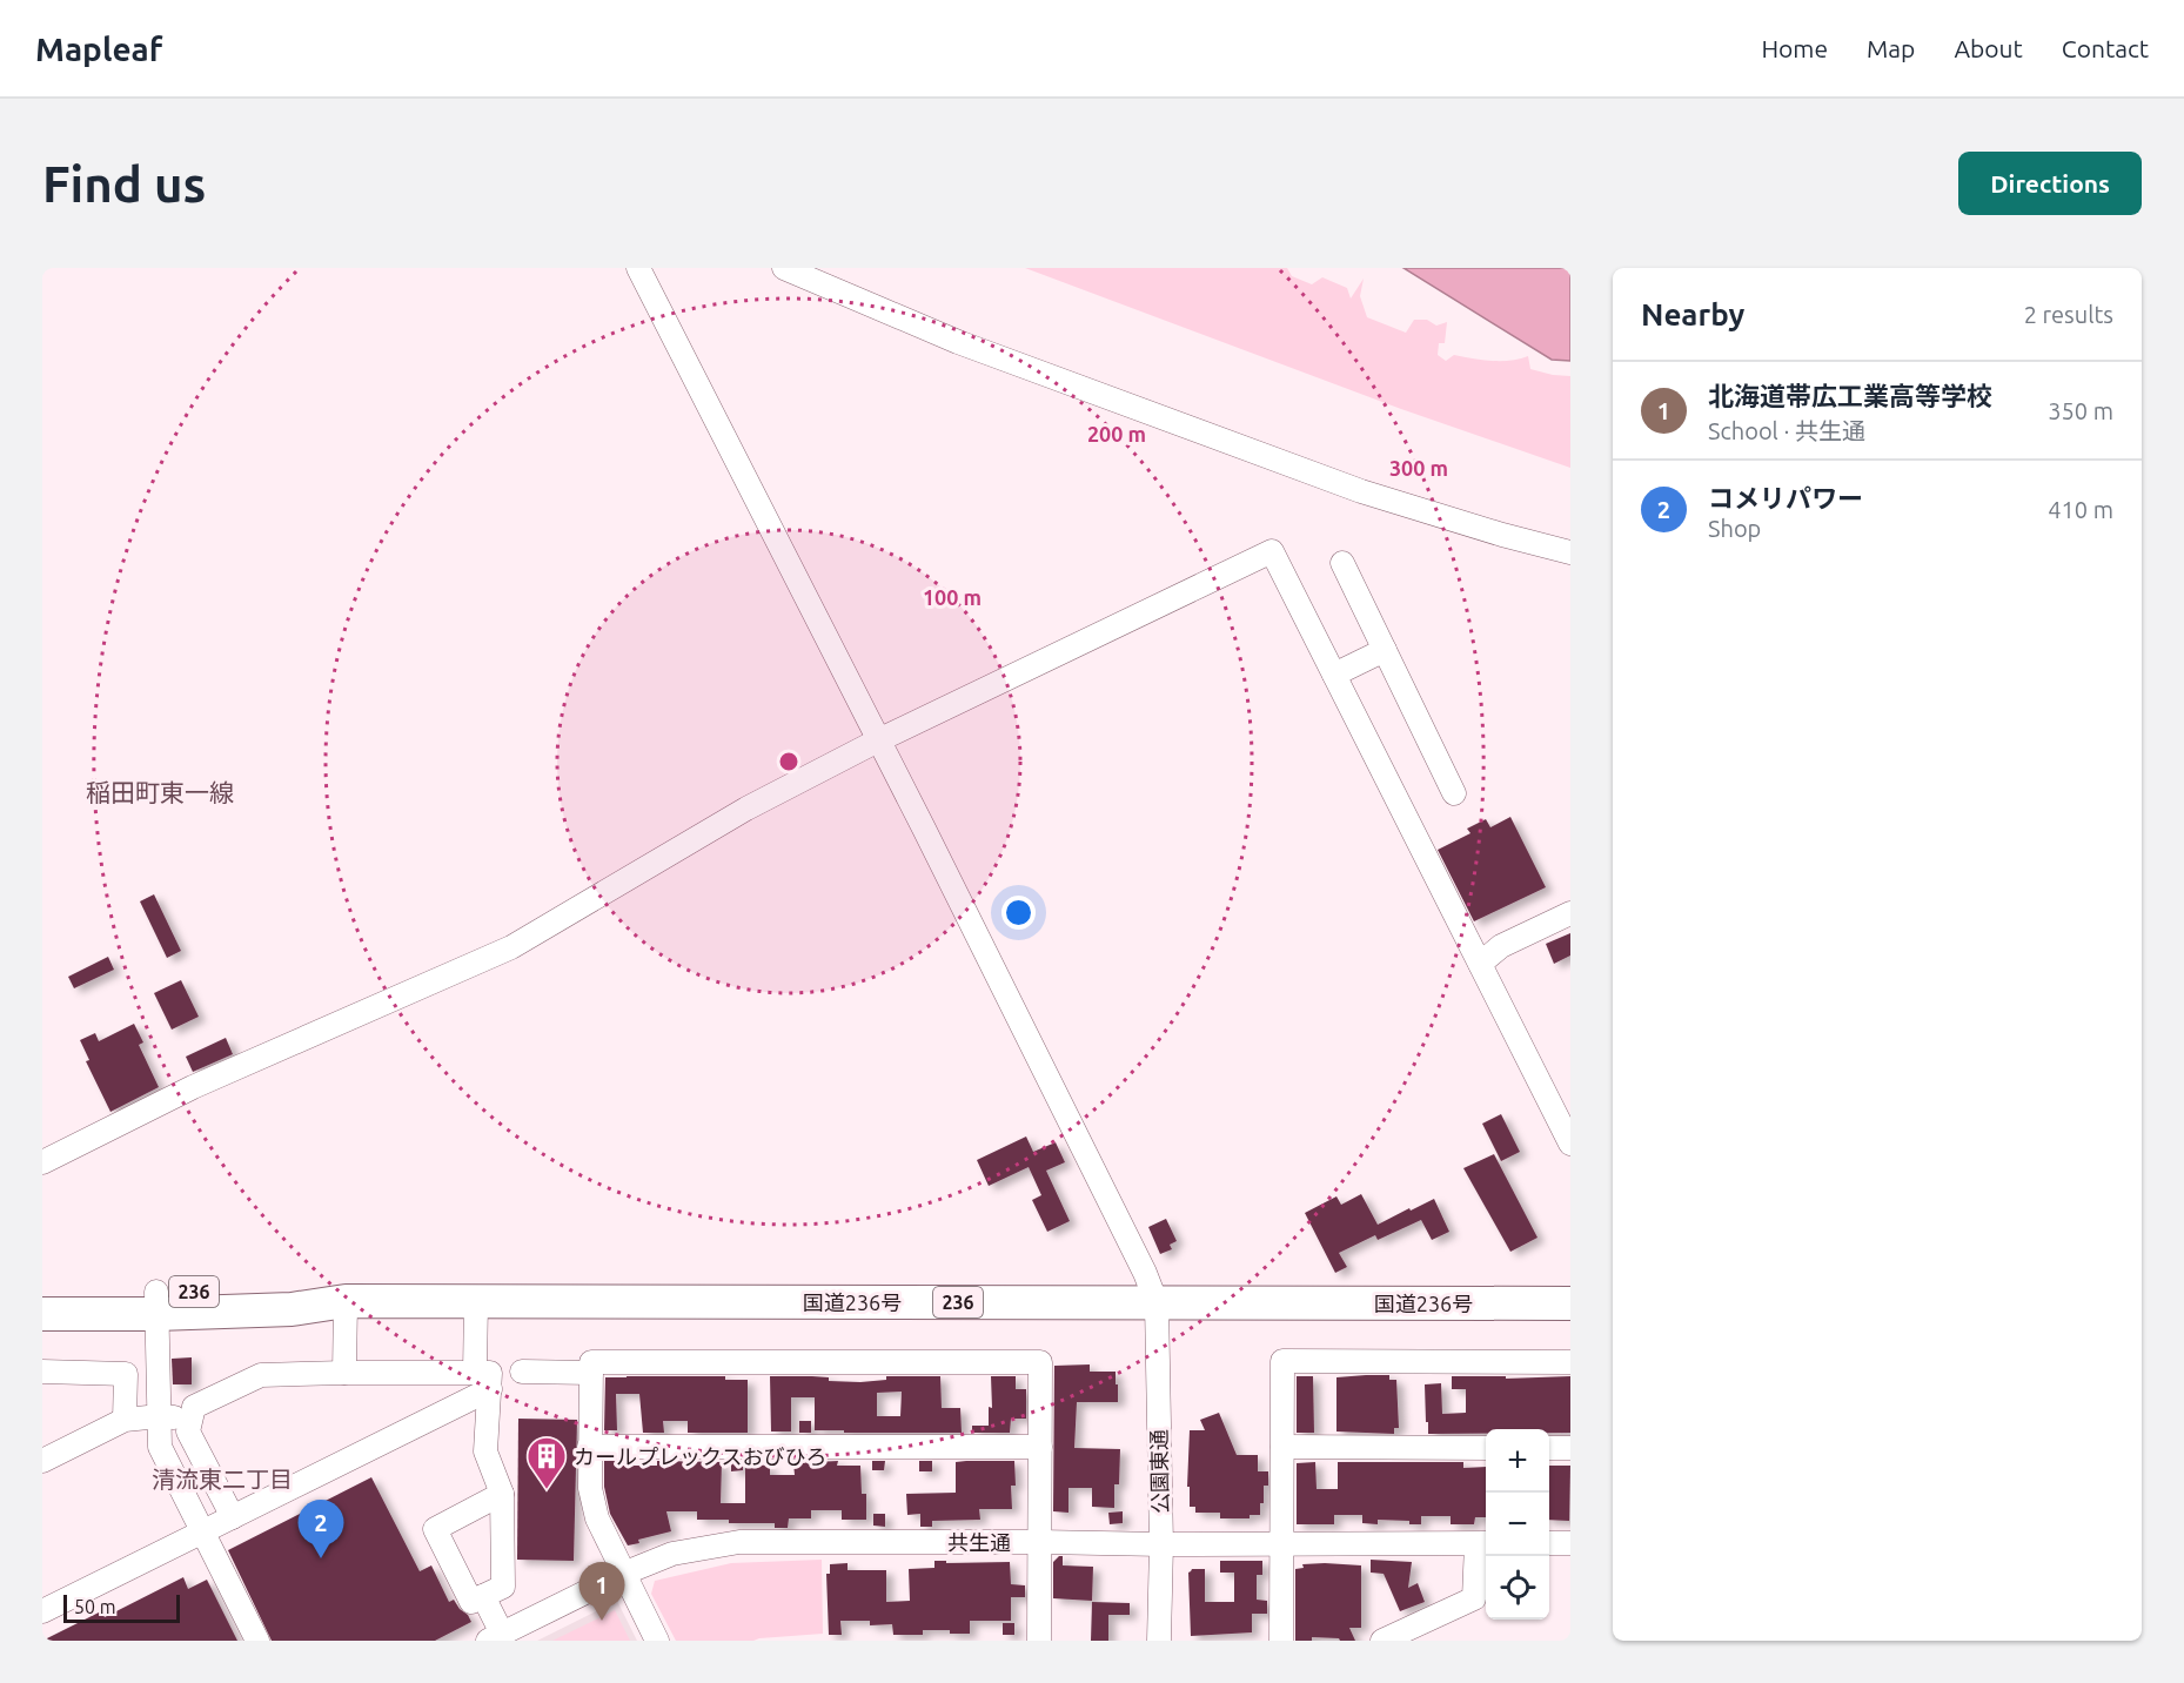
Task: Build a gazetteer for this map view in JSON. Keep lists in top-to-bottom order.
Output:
{
  "streets": {
    "highway": ["236", "国道236号"],
    "street": ["公園東通", "共生通"]
  },
  "crossings": [
    ["国道236号", "公園東通"],
    ["公園東通", "共生通"]
  ],
  "districts": ["稲田町東一線", "清流東二丁目"],
  "places": {
    "building": ["カールプレックスおびひろ"]
  },
  "scale_bar": "50 m",
  "page": {
    "header": "Mapleaf",
    "nav": [
      "Home",
      "Map",
      "About",
      "Contact"
    ],
    "buttons": "Directions",
    "title": "Find us",
    "heading": ["Nearby", "2 results"],
    "list": [
      {
        "mark": "1",
        "name": "北海道帯広工業高等学校",
        "note": "School · 共生通",
        "value": "350 m"
      },
      {
        "mark": "2",
        "name": "コメリパワー",
        "note": "Shop",
        "value": "410 m"
      }
    ],
    "map_buttons": ["+", "−"],
    "pins": ["2", "1"],
    "scale": "50 m"
  },
  "rings": ["200 m", "300 m", "100 m"]
}
